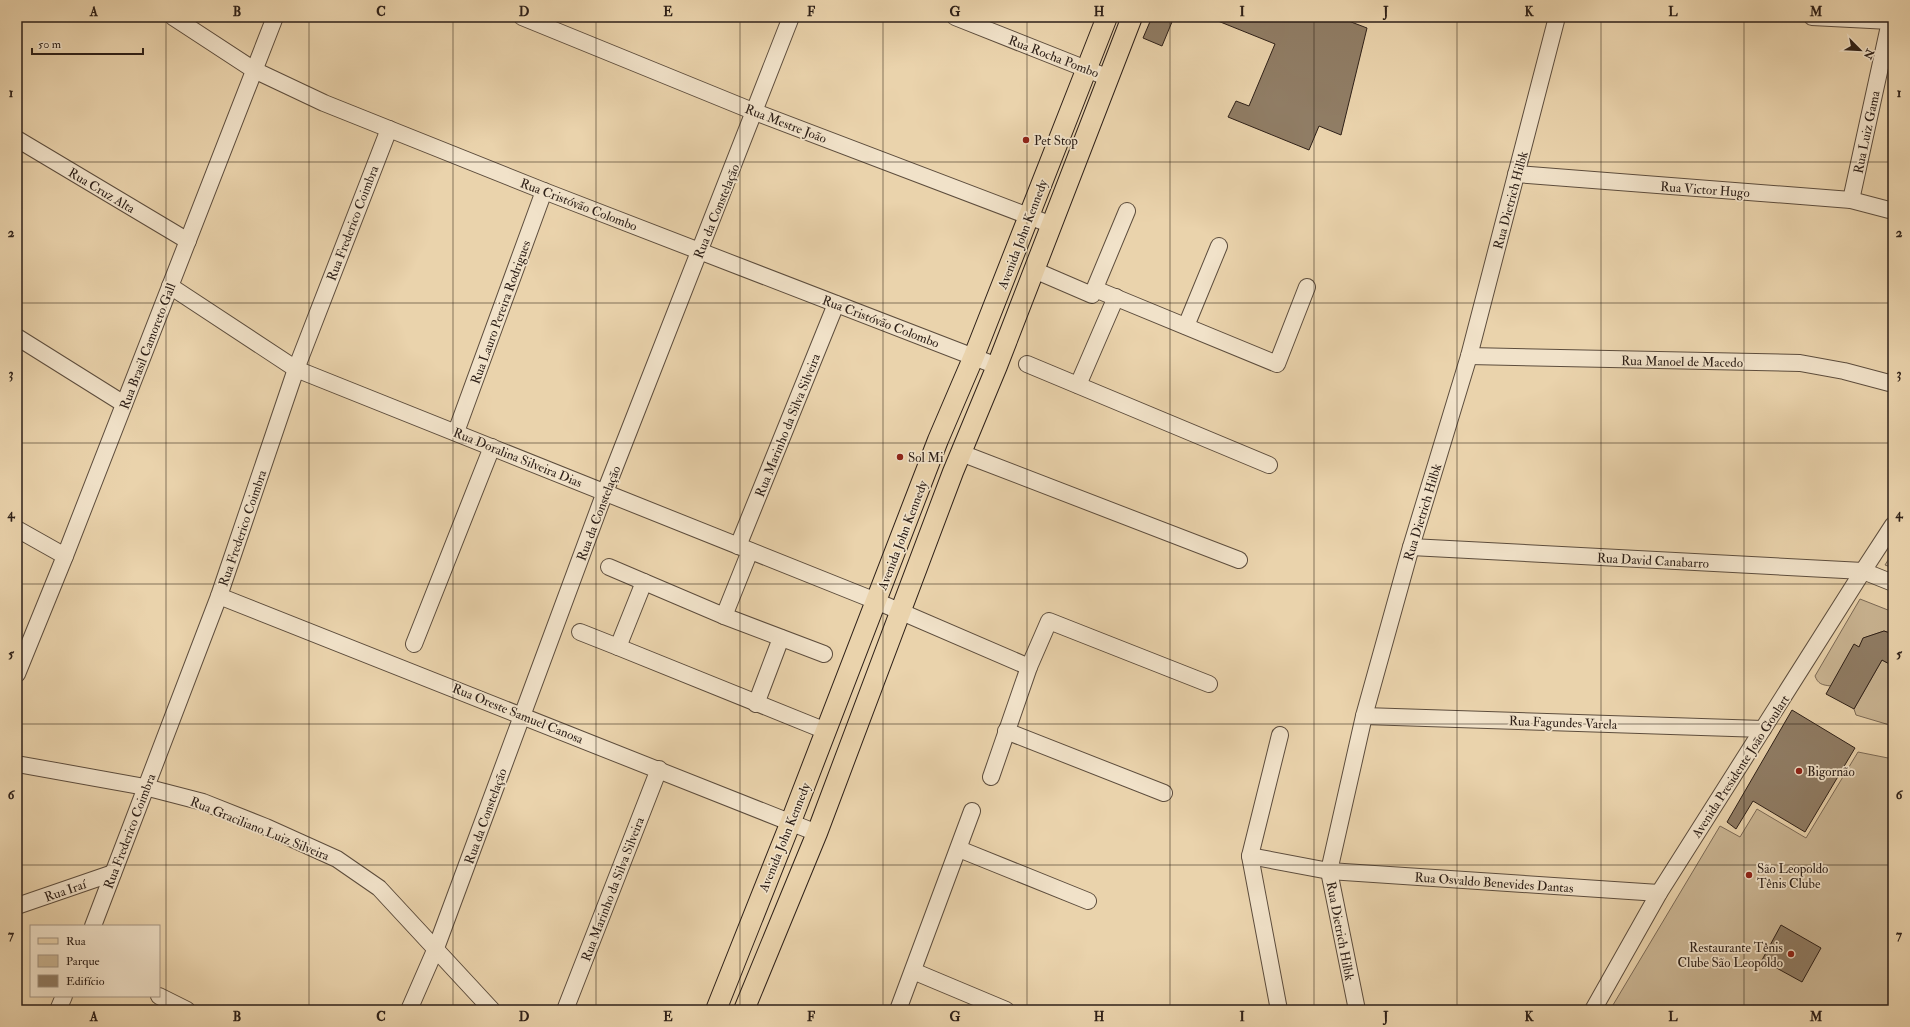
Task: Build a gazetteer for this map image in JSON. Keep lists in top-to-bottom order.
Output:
{
  "streets": {
    "main road": ["Avenida John Kennedy"],
    "street": [
      "Rua Rocha Pombo",
      "Rua Mestre João",
      "Rua Luiz Gama",
      "Rua Victor Hugo",
      "Rua Cruz Alta",
      "Rua Dietrich Hilbk",
      "Rua Cristóvão Colombo",
      "Rua da Constelação",
      "Rua Frederico Coimbra",
      "Rua Lauro Pereira Rodrigues",
      "Rua Brasil Camoreto Gall",
      "Rua Manoel de Macedo",
      "Rua Marinho da Silva Silveira",
      "Rua Doralina Silveira Dias",
      "Rua David Canabarro",
      "Rua Oreste Samuel Canosa",
      "Rua Fagundes Varela",
      "Avenida Presidente João Goulart",
      "Rua Graciliano Luiz Silveira",
      "Rua Osvaldo Benevides Dantas",
      "Rua Iraí"
    ]
  },
  "crossings": [
    ["Rua Rocha Pombo", "Avenida John Kennedy"],
    ["Rua Mestre João", "Rua da Constelação"],
    ["Rua Mestre João", "Avenida John Kennedy"],
    ["Rua Luiz Gama", "Rua Victor Hugo"],
    ["Rua Victor Hugo", "Rua Dietrich Hilbk"],
    ["Rua Cruz Alta", "Rua Brasil Camoreto Gall"],
    ["Rua Dietrich Hilbk", "Rua Manoel de Macedo"],
    ["Rua Dietrich Hilbk", "Rua David Canabarro"],
    ["Rua Dietrich Hilbk", "Rua Fagundes Varela"],
    ["Rua Dietrich Hilbk", "Rua Osvaldo Benevides Dantas"],
    ["Rua Cristóvão Colombo", "Rua da Constelação"],
    ["Rua Cristóvão Colombo", "Rua Frederico Coimbra"],
    ["Rua Cristóvão Colombo", "Avenida John Kennedy"],
    ["Rua Cristóvão Colombo", "Rua Lauro Pereira Rodrigues"],
    ["Rua Cristóvão Colombo", "Rua Brasil Camoreto Gall"],
    ["Rua Cristóvão Colombo", "Rua Marinho da Silva Silveira"],
    ["Rua da Constelação", "Rua Doralina Silveira Dias"],
    ["Rua da Constelação", "Rua Oreste Samuel Canosa"],
    ["Rua da Constelação", "Rua Graciliano Luiz Silveira"],
    ["Rua Frederico Coimbra", "Rua Doralina Silveira Dias"],
    ["Rua Frederico Coimbra", "Rua Oreste Samuel Canosa"],
    ["Rua Frederico Coimbra", "Rua Graciliano Luiz Silveira"],
    ["Rua Frederico Coimbra", "Rua Iraí"],
    ["Avenida John Kennedy", "Rua Doralina Silveira Dias"],
    ["Avenida John Kennedy", "Rua Oreste Samuel Canosa"],
    ["Rua Lauro Pereira Rodrigues", "Rua Doralina Silveira Dias"],
    ["Rua Brasil Camoreto Gall", "Rua Doralina Silveira Dias"],
    ["Rua Marinho da Silva Silveira", "Rua Doralina Silveira Dias"],
    ["Rua Marinho da Silva Silveira", "Rua Oreste Samuel Canosa"],
    ["Rua David Canabarro", "Avenida Presidente João Goulart"],
    ["Rua Fagundes Varela", "Avenida Presidente João Goulart"],
    ["Avenida Presidente João Goulart", "Rua Osvaldo Benevides Dantas"]
  ],
  "places": [
    "Pet Stop",
    "Sol Mi",
    "Bigornão",
    "São Leopoldo Tênis Clube",
    "Restaurante Tênis Clube São Leopoldo"
  ],
  "legend": ["Rua", "Parque", "Edifício"],
  "scale_bar": "50 m",
  "north": "bottom right",
  "grid": {
    "columns": [
      "A",
      "B",
      "C",
      "D",
      "E",
      "F",
      "G",
      "H",
      "I",
      "J",
      "K",
      "L",
      "M"
    ],
    "rows": [
      "1",
      "2",
      "3",
      "4",
      "5",
      "6",
      "7"
    ]
  }
}
